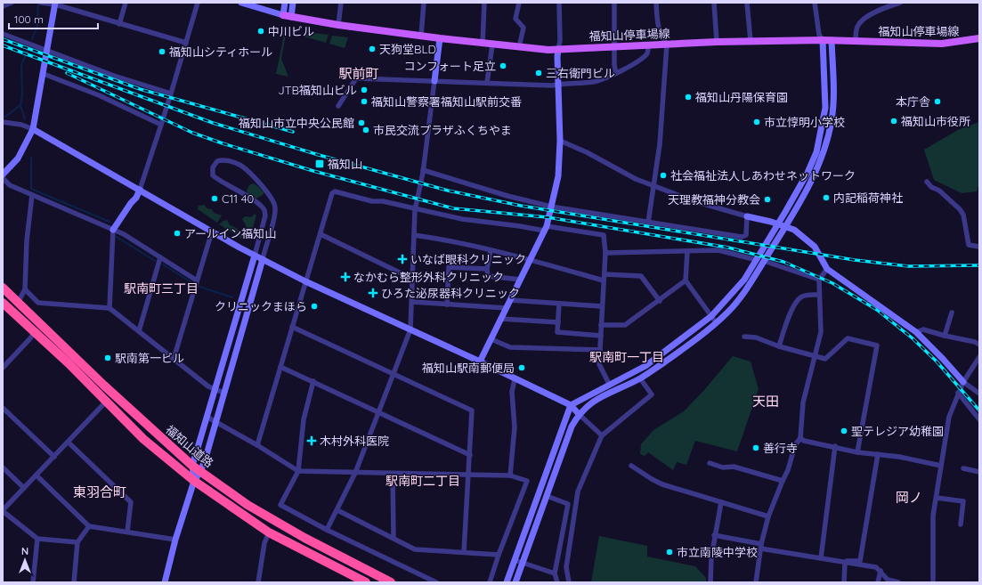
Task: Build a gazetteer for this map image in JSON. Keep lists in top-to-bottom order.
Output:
{
  "streets": {
    "highway": ["福知山道路"],
    "main road": ["福知山停車場線"]
  },
  "districts": [
    "駅前町",
    "駅南町三丁目",
    "駅南町一丁目",
    "天田",
    "駅南町二丁目",
    "東羽合町",
    "岡ノ"
  ],
  "places": {
    "other": [
      "中川ビル",
      "天狗堂BLD",
      "福知山シティホール",
      "コンフォート足立",
      "三右衛門ビル",
      "JTB福知山ビル",
      "福知山丹陽保育園",
      "福知山警察署福知山駅前交番",
      "本庁舎",
      "福知山市役所",
      "市立惇明小学校",
      "福知山市立中央公民館",
      "市民交流プラザふくちやま",
      "社会福祉法人しあわせネットワーク",
      "内記稲荷神社",
      "C11 40",
      "天理教福神分教会",
      "アールイン福知山",
      "クリニックまほら",
      "駅南第一ビル",
      "福知山駅南郵便局",
      "聖テレジア幼稚園",
      "善行寺",
      "市立南陵中学校"
    ],
    "transit": ["福知山"],
    "health": [
      "いなば眼科クリニック",
      "なかむら整形外科クリニック",
      "ひろた泌尿器科クリニック",
      "木村外科医院"
    ]
  },
  "scale_bar": "100 m",
  "north": "top"
}
